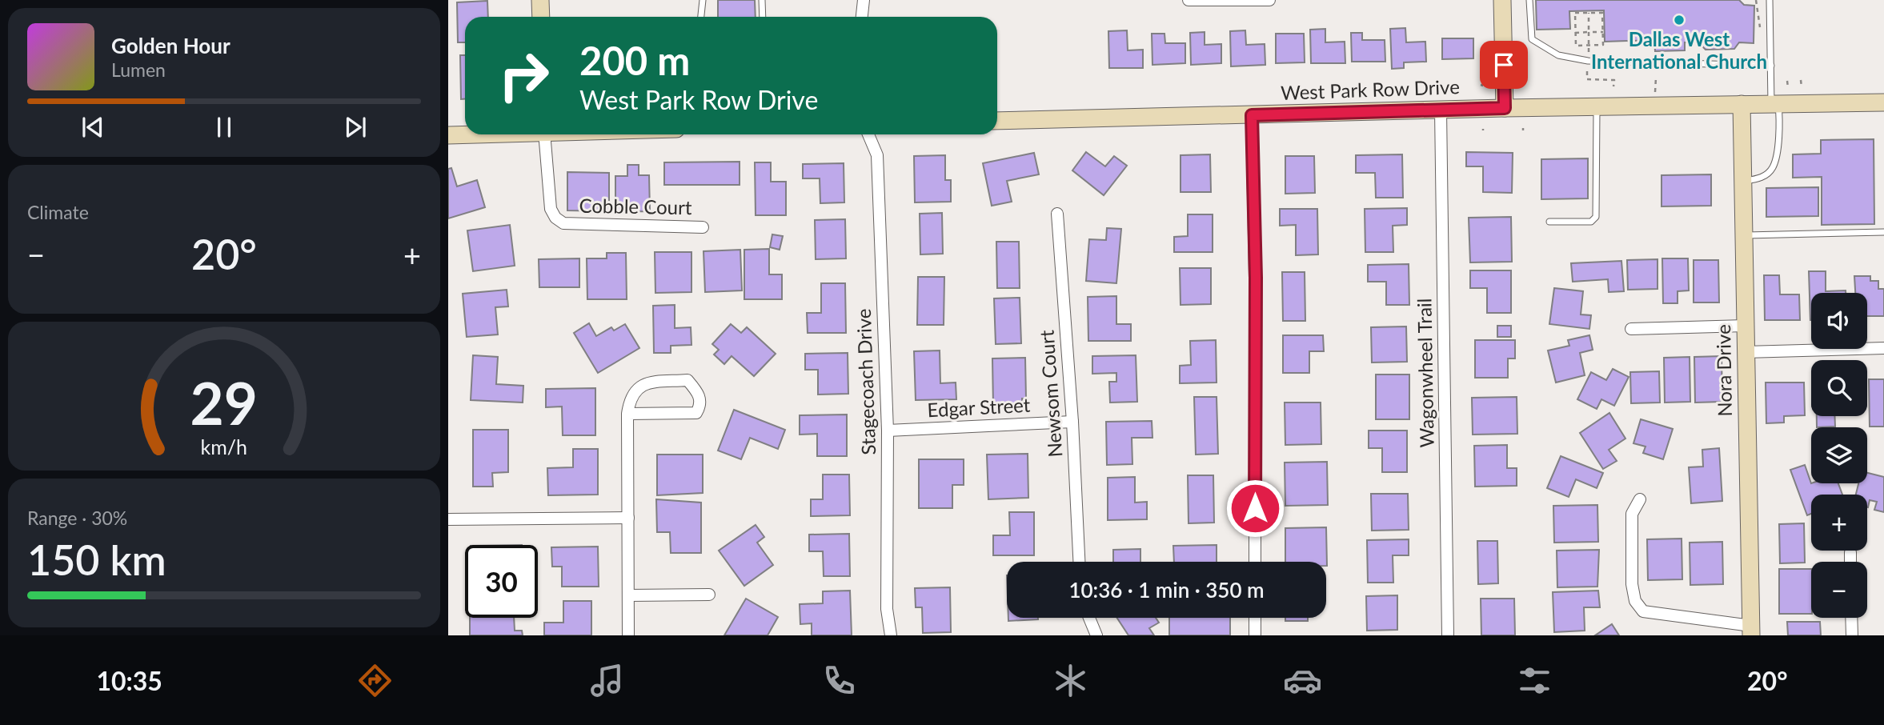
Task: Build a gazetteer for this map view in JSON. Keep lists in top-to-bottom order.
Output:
{
  "streets": {
    "main road": ["West Park Row Drive", "Nora Drive"],
    "street": [
      "Cobble Court",
      "Wagonwheel Trail",
      "Stagecoach Drive",
      "Newsom Court",
      "Edgar Street"
    ]
  },
  "crossings": [
    ["West Park Row Drive", "Nora Drive"],
    ["West Park Row Drive", "Wagonwheel Trail"],
    ["Stagecoach Drive", "Edgar Street"],
    ["Newsom Court", "Edgar Street"]
  ],
  "places": ["Dallas West International Church"],
  "page": {
    "turn": ["200 m", "West Park Row Drive"],
    "song": ["Golden Hour", "Lumen"],
    "tile": [
      "Climate",
      ["Range · 30%", "150 km"]
    ],
    "heat": ["−", "20°", "+"],
    "map_buttons": ["+", "−"],
    "limit": "30",
    "trip": "10:36 · 1 min · 350 m",
    "tabs": ["10:35", "20°"],
    "gauge": ["29", "km/h"]
  }
}
